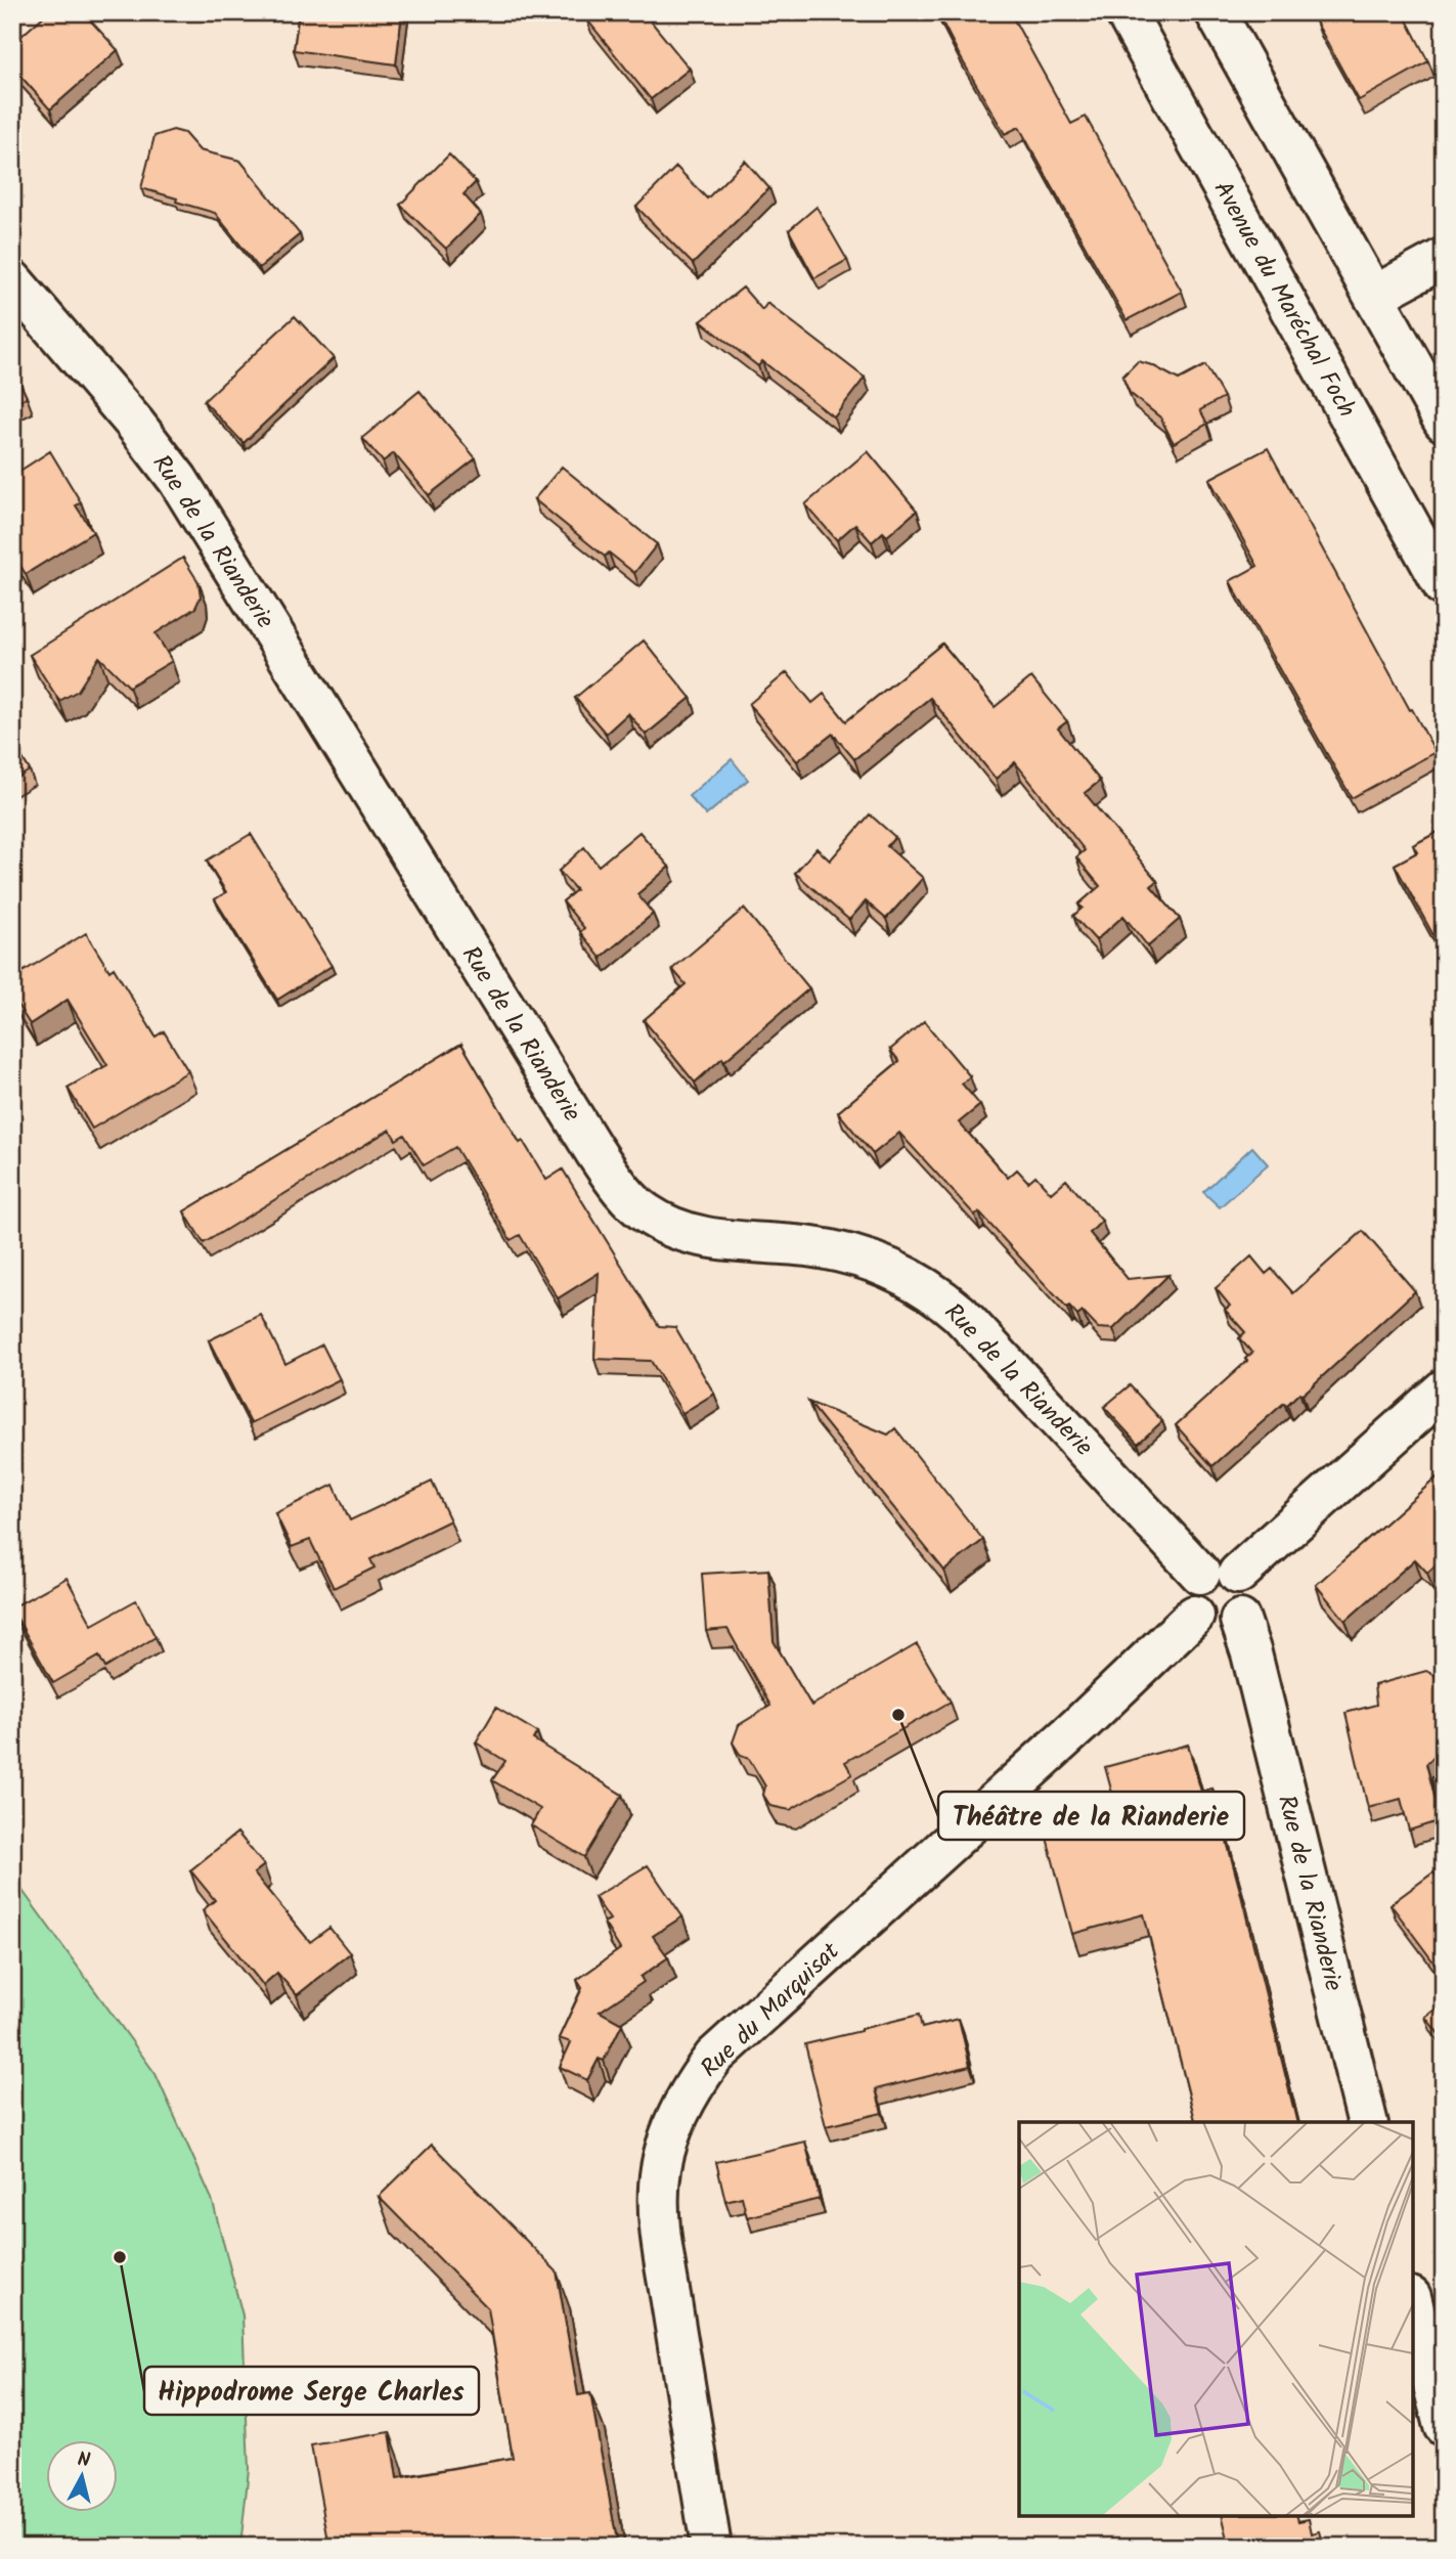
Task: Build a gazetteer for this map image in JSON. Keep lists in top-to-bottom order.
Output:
{
  "streets": {
    "street": ["Avenue du Maréchal Foch", "Rue de la Rianderie", "Rue du Marquisat"]
  },
  "crossings": [
    ["Rue de la Rianderie", "Rue du Marquisat"]
  ],
  "places": ["Théâtre de la Rianderie", "Hippodrome Serge Charles"],
  "north": "top"
}
